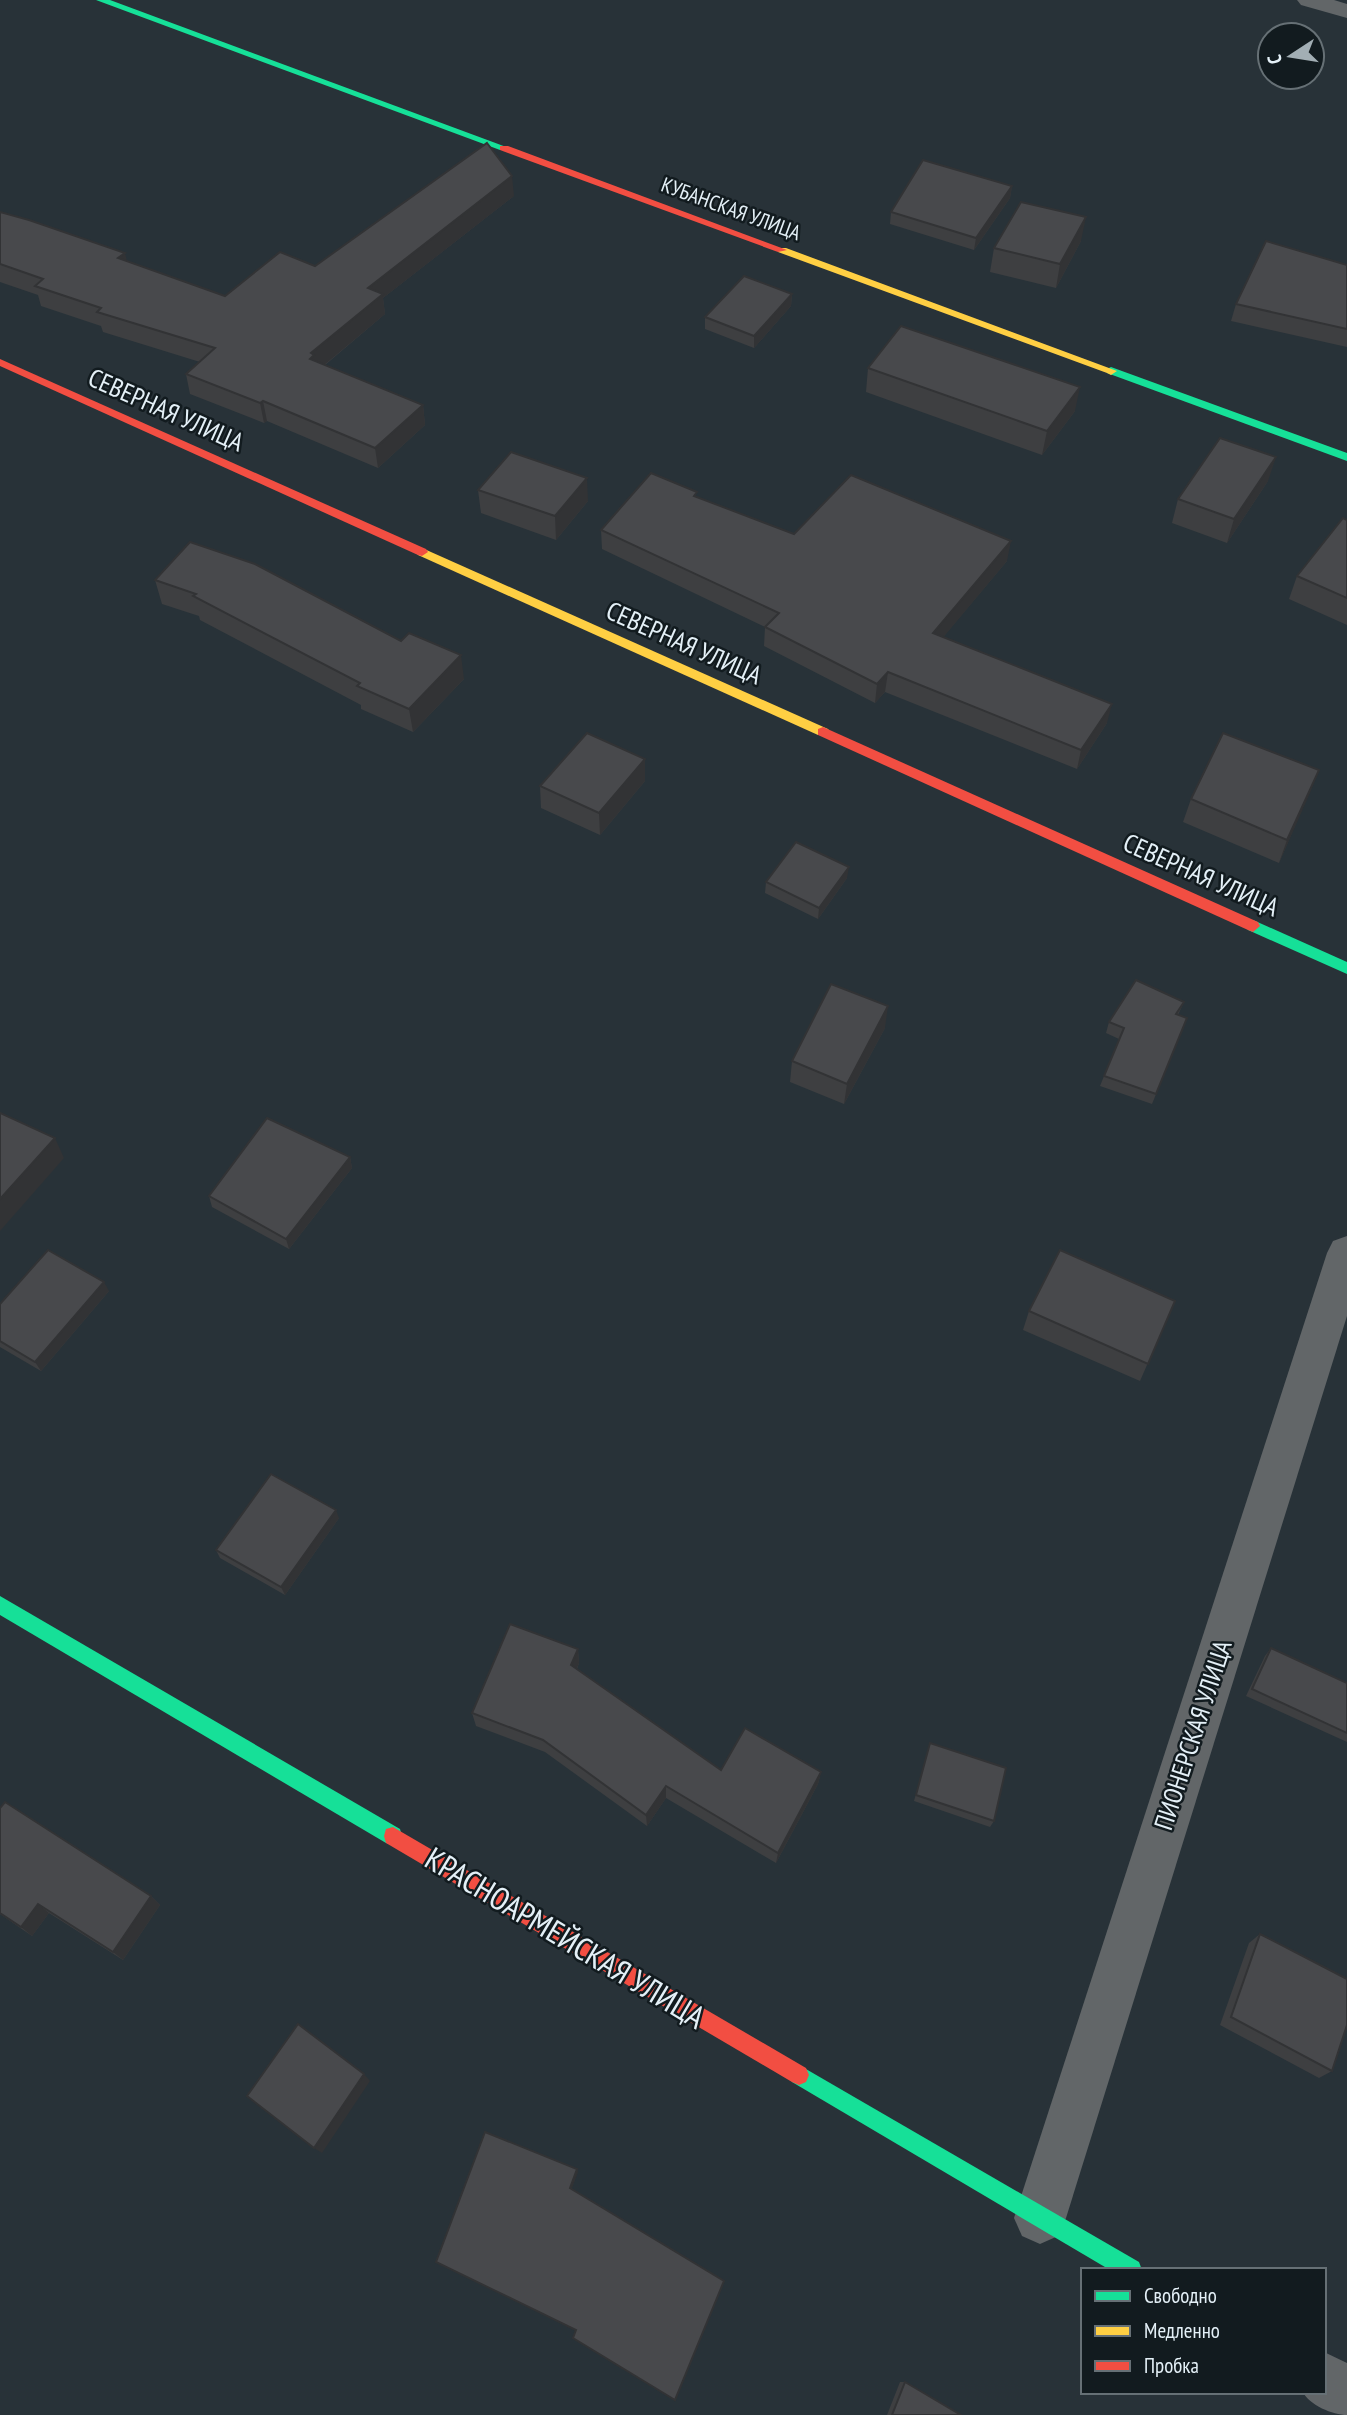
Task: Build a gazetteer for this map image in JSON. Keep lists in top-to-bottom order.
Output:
{
  "streets": {
    "street": [
      "КУБАНСКАЯ УЛИЦА",
      "СЕВЕРНАЯ УЛИЦА",
      "ПИОНЕРСКАЯ УЛИЦА",
      "КРАСНОАРМЕЙСКАЯ УЛИЦА"
    ]
  },
  "crossings": [
    ["ПИОНЕРСКАЯ УЛИЦА", "КРАСНОАРМЕЙСКАЯ УЛИЦА"]
  ],
  "legend": ["Свободно", "Медленно", "Пробка"],
  "north": "left"
}
